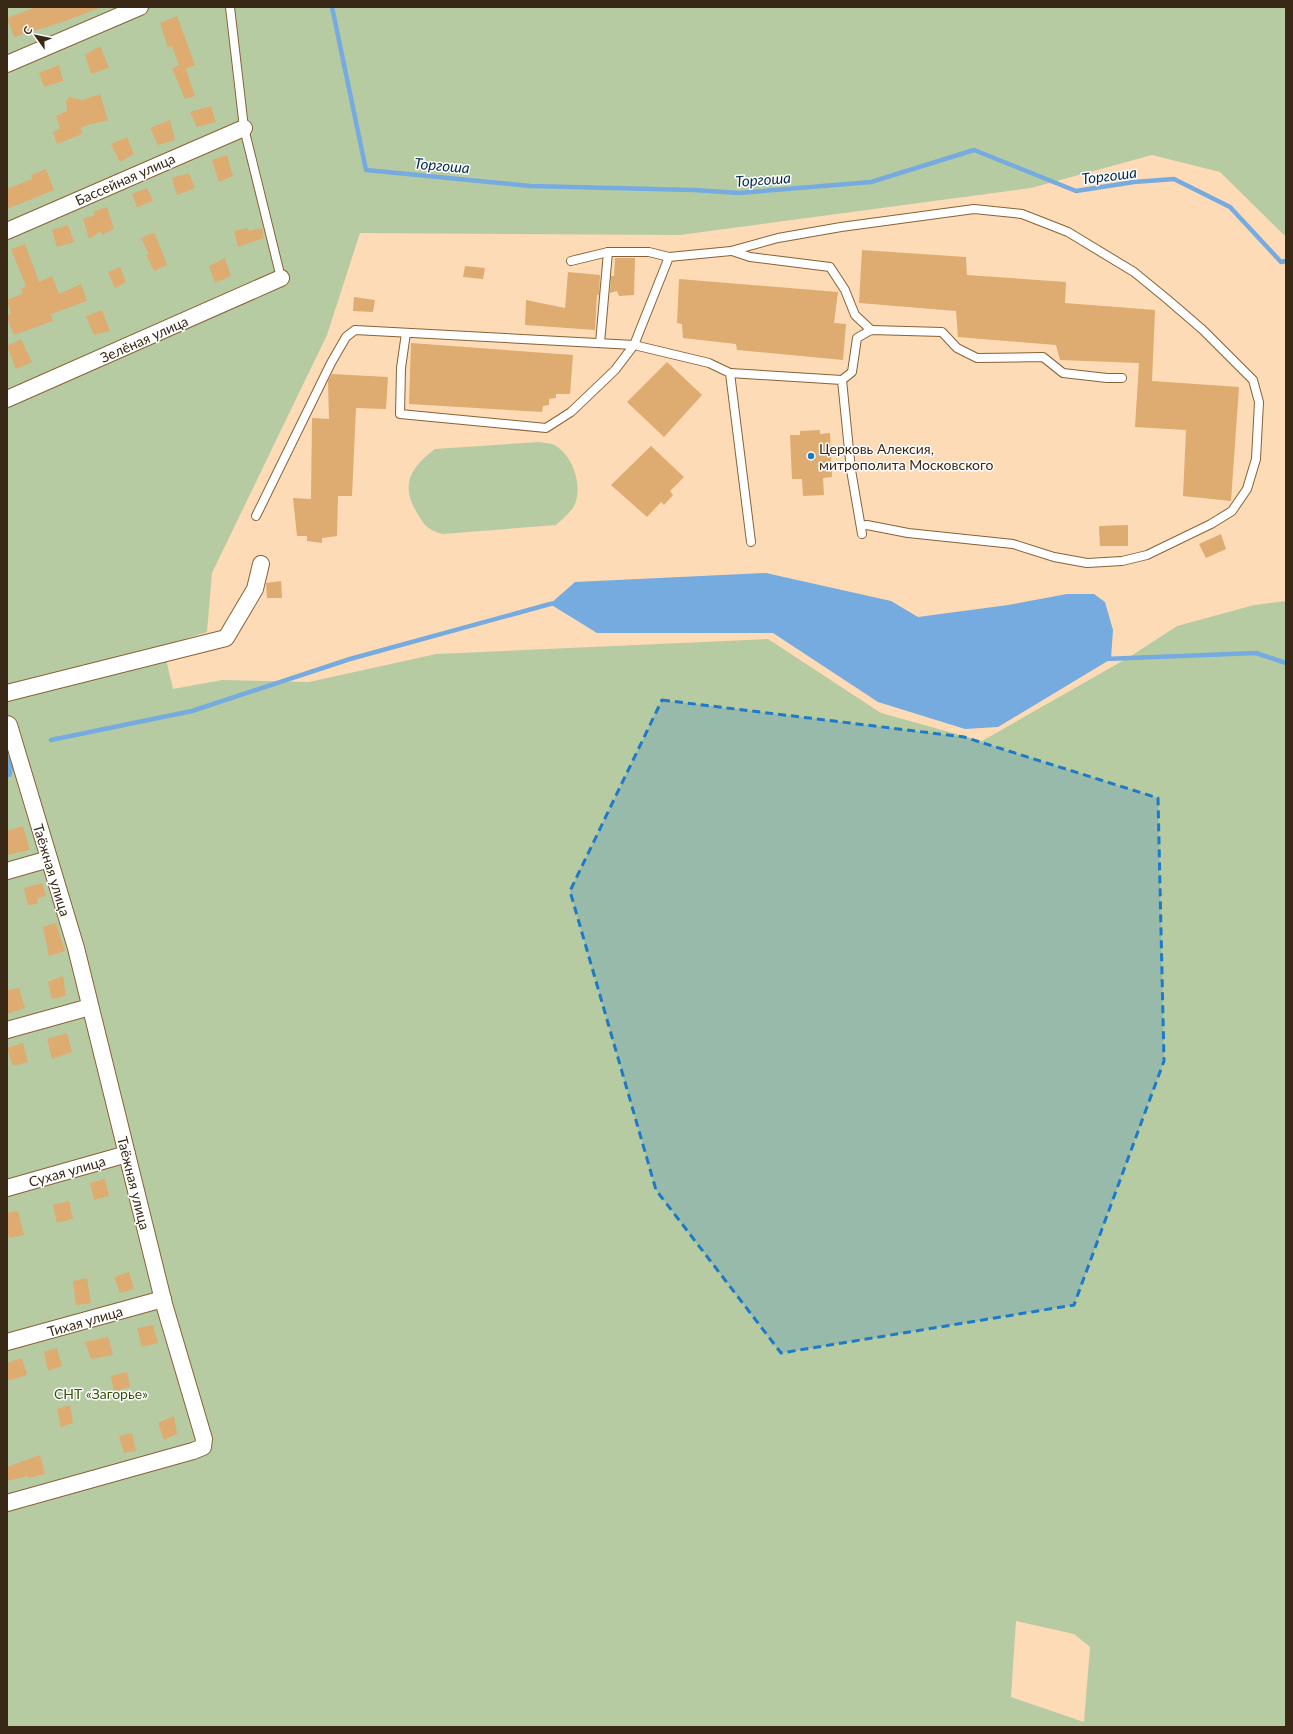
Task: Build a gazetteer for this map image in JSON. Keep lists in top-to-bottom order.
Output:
{
  "streets": {
    "street": [
      "Бассейная улица",
      "Зелёная улица",
      "Таёжная улица",
      "Сухая улица",
      "Тихая улица"
    ]
  },
  "crossings": [
    ["Таёжная улица", "Сухая улица"],
    ["Таёжная улица", "Тихая улица"]
  ],
  "water": ["Торгоша"],
  "parks": ["СНТ «Загорье»"],
  "places": ["Церковь Алексия, митрополита Московского"],
  "north": "top left"
}
